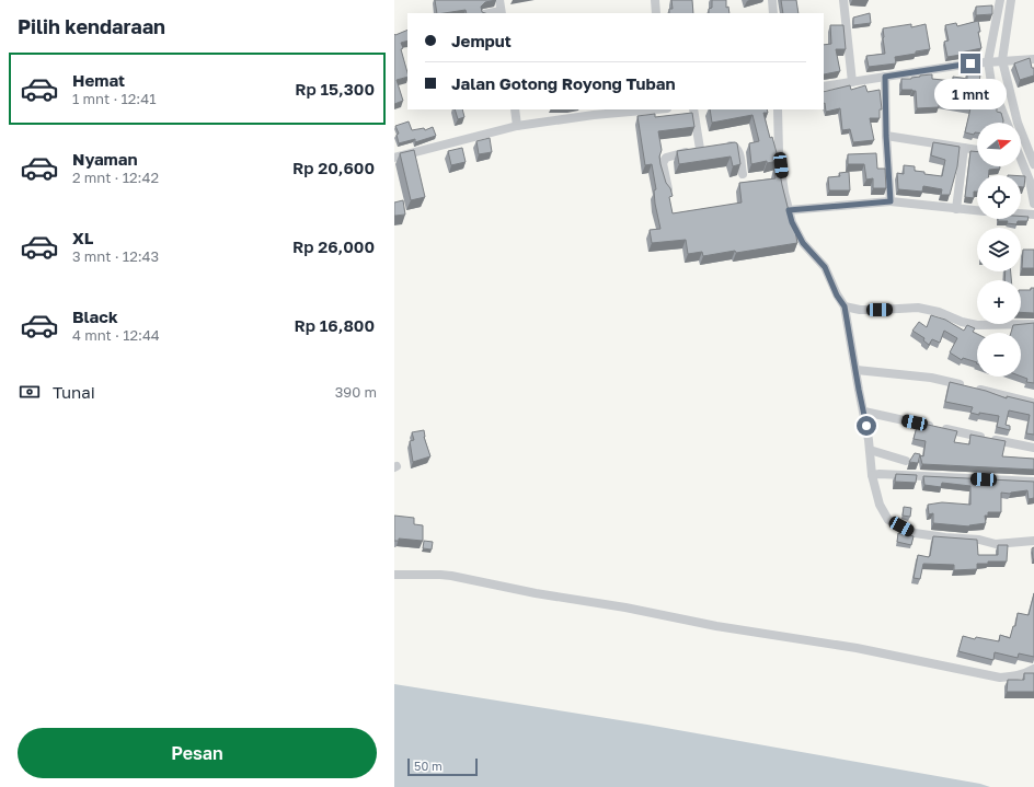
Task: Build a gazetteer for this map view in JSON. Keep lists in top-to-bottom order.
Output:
{
  "scale_bar": "50 m",
  "north": "right",
  "page": {
    "heading": "Pilih kendaraan",
    "banner": ["Jemput", "Jalan Gotong Royong Tuban"],
    "list": [
      {
        "name": "Hemat",
        "note": "1 mnt · 12:41",
        "value": "Rp 15,300"
      },
      {
        "name": "Nyaman",
        "note": "2 mnt · 12:42",
        "value": "Rp 20,600"
      },
      {
        "name": "XL",
        "note": "3 mnt · 12:43",
        "value": "Rp 26,000"
      },
      {
        "name": "Black",
        "note": "4 mnt · 12:44",
        "value": "Rp 16,800"
      }
    ],
    "bubble": "1 mnt",
    "map_buttons": ["+", "−"],
    "pay": ["Tunai", "390 m"],
    "buttons": "Pesan",
    "scale": "50 m"
  }
}
